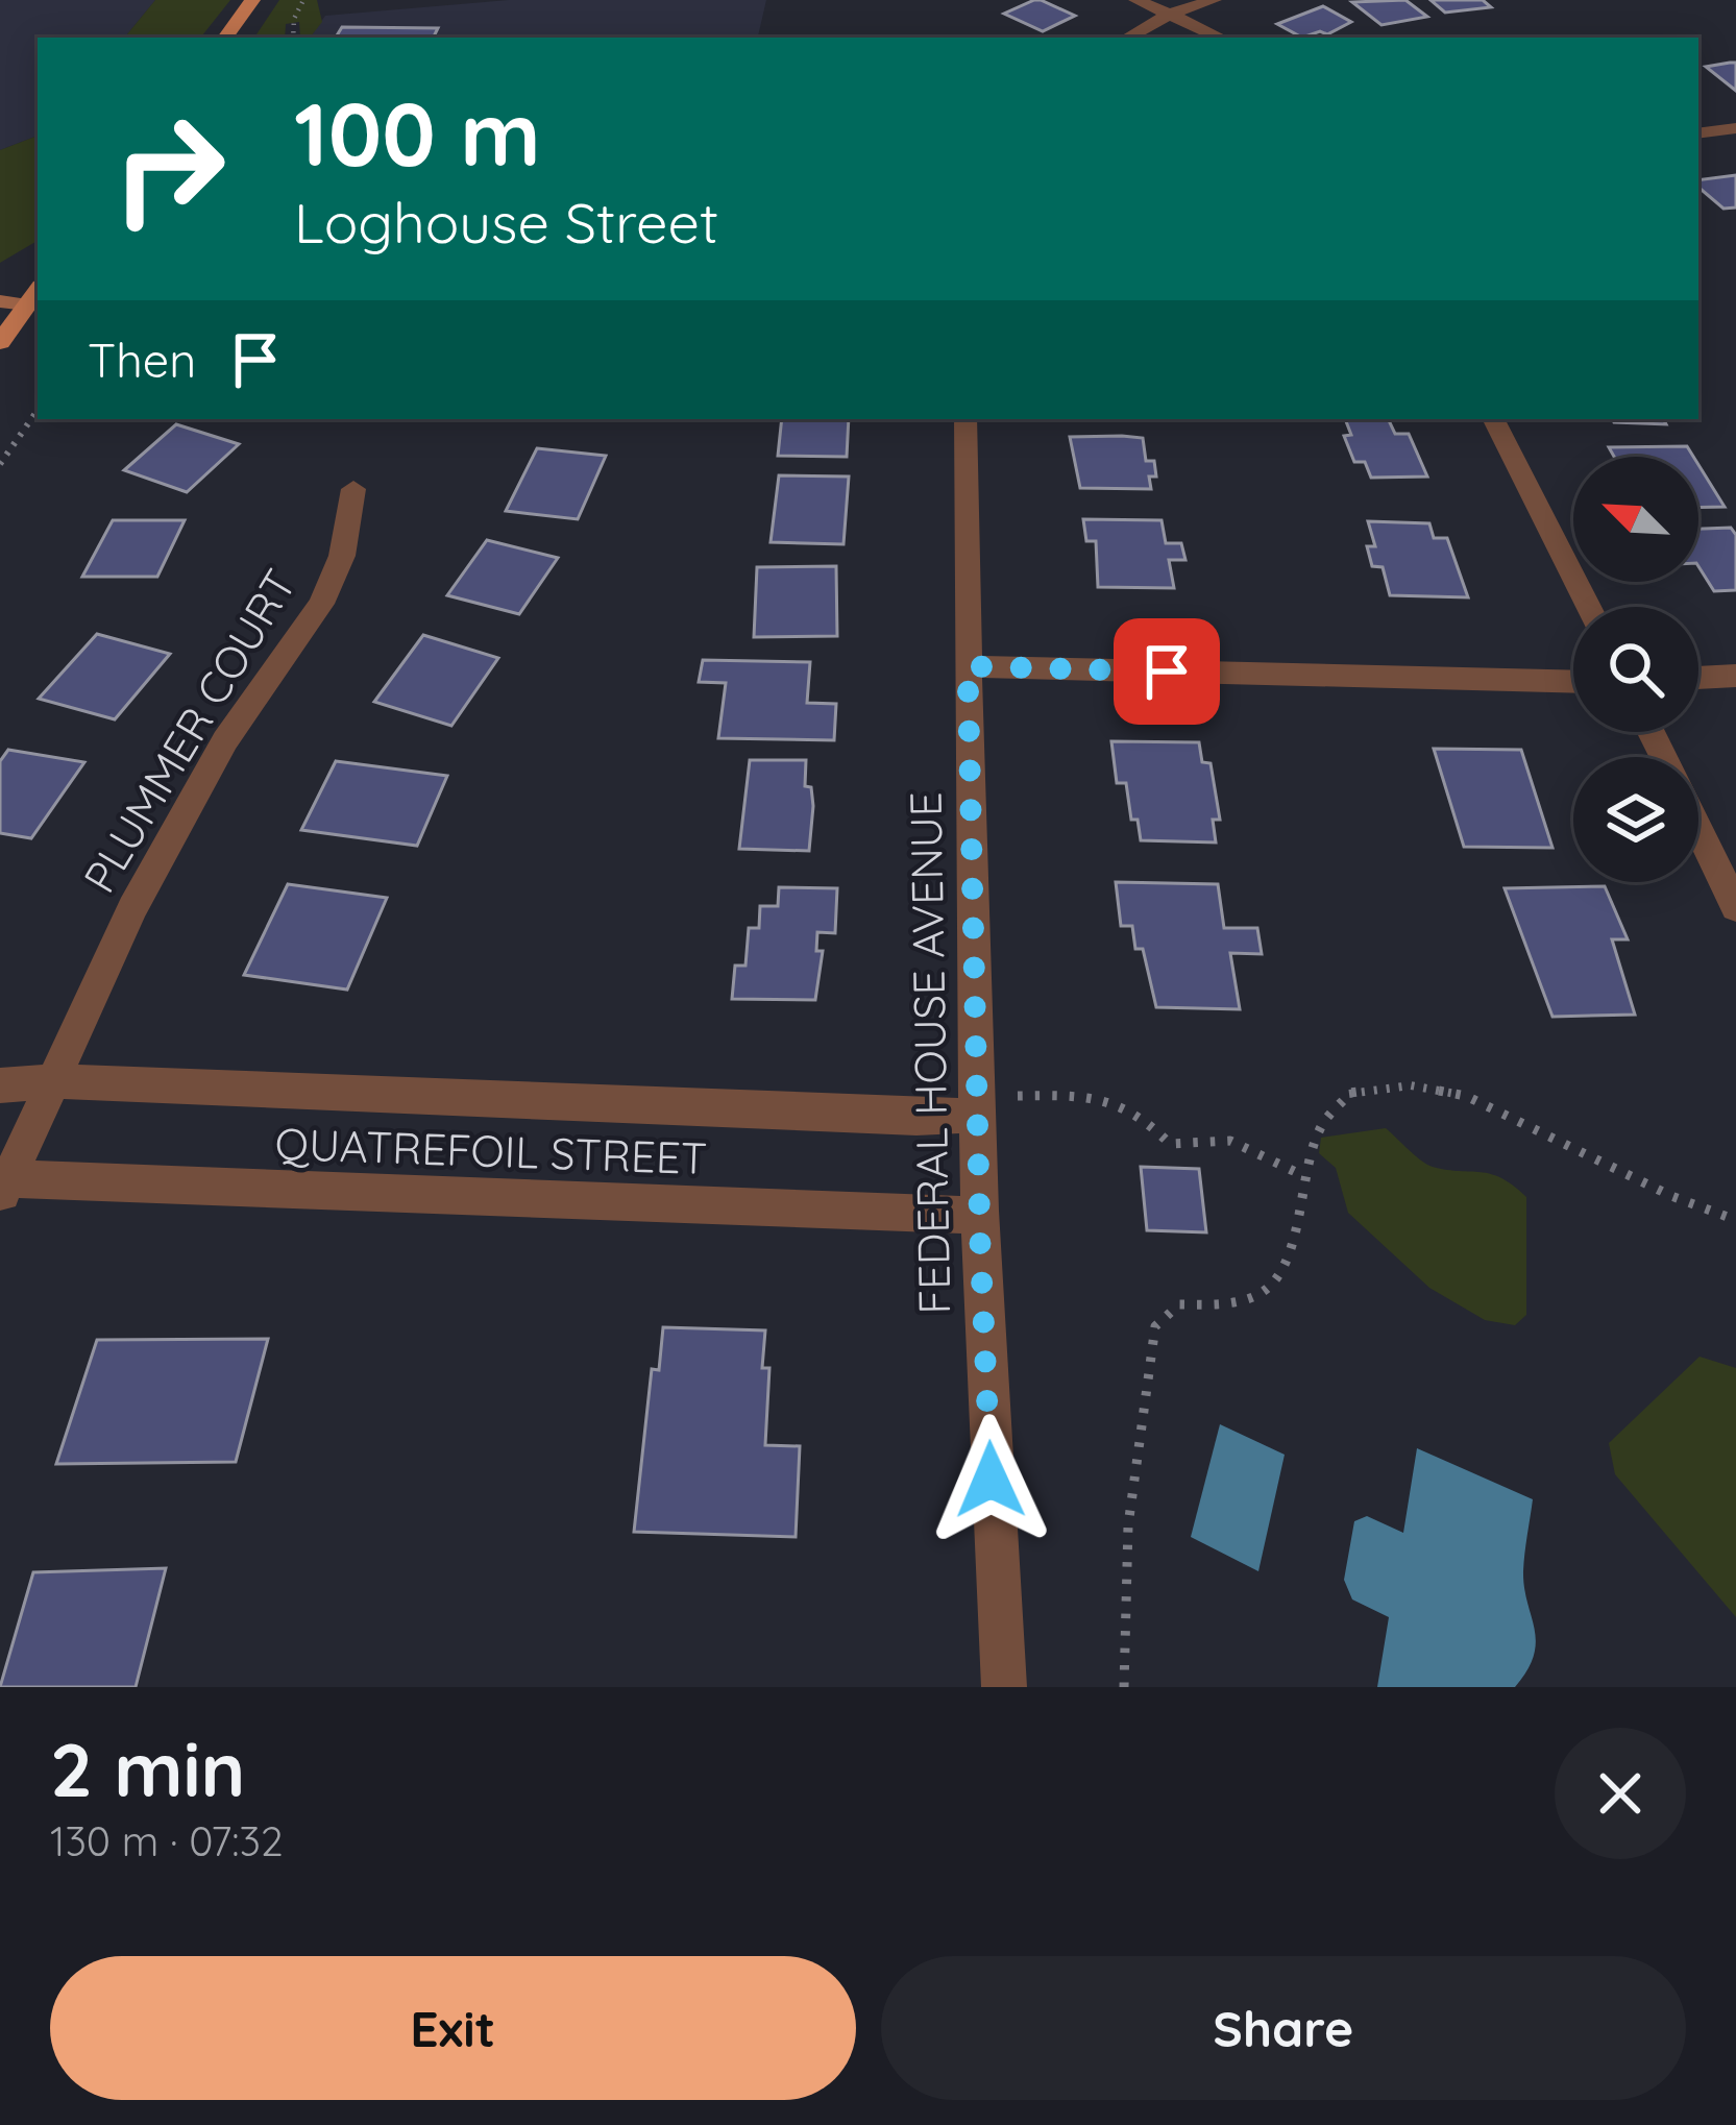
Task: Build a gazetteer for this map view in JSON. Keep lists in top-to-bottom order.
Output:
{
  "streets": {
    "street": ["PLUMMER COURT", "FEDERAL HOUSE AVENUE", "QUATREFOIL STREET"]
  },
  "crossings": [
    ["PLUMMER COURT", "QUATREFOIL STREET"],
    ["FEDERAL HOUSE AVENUE", "QUATREFOIL STREET"]
  ],
  "north": "top left",
  "page": {
    "turn": ["100 m", "Loghouse Street"],
    "then": "Then",
    "heading": ["2 min", "130 m · 07:32"],
    "buttons": ["Exit", "Share"]
  }
}
